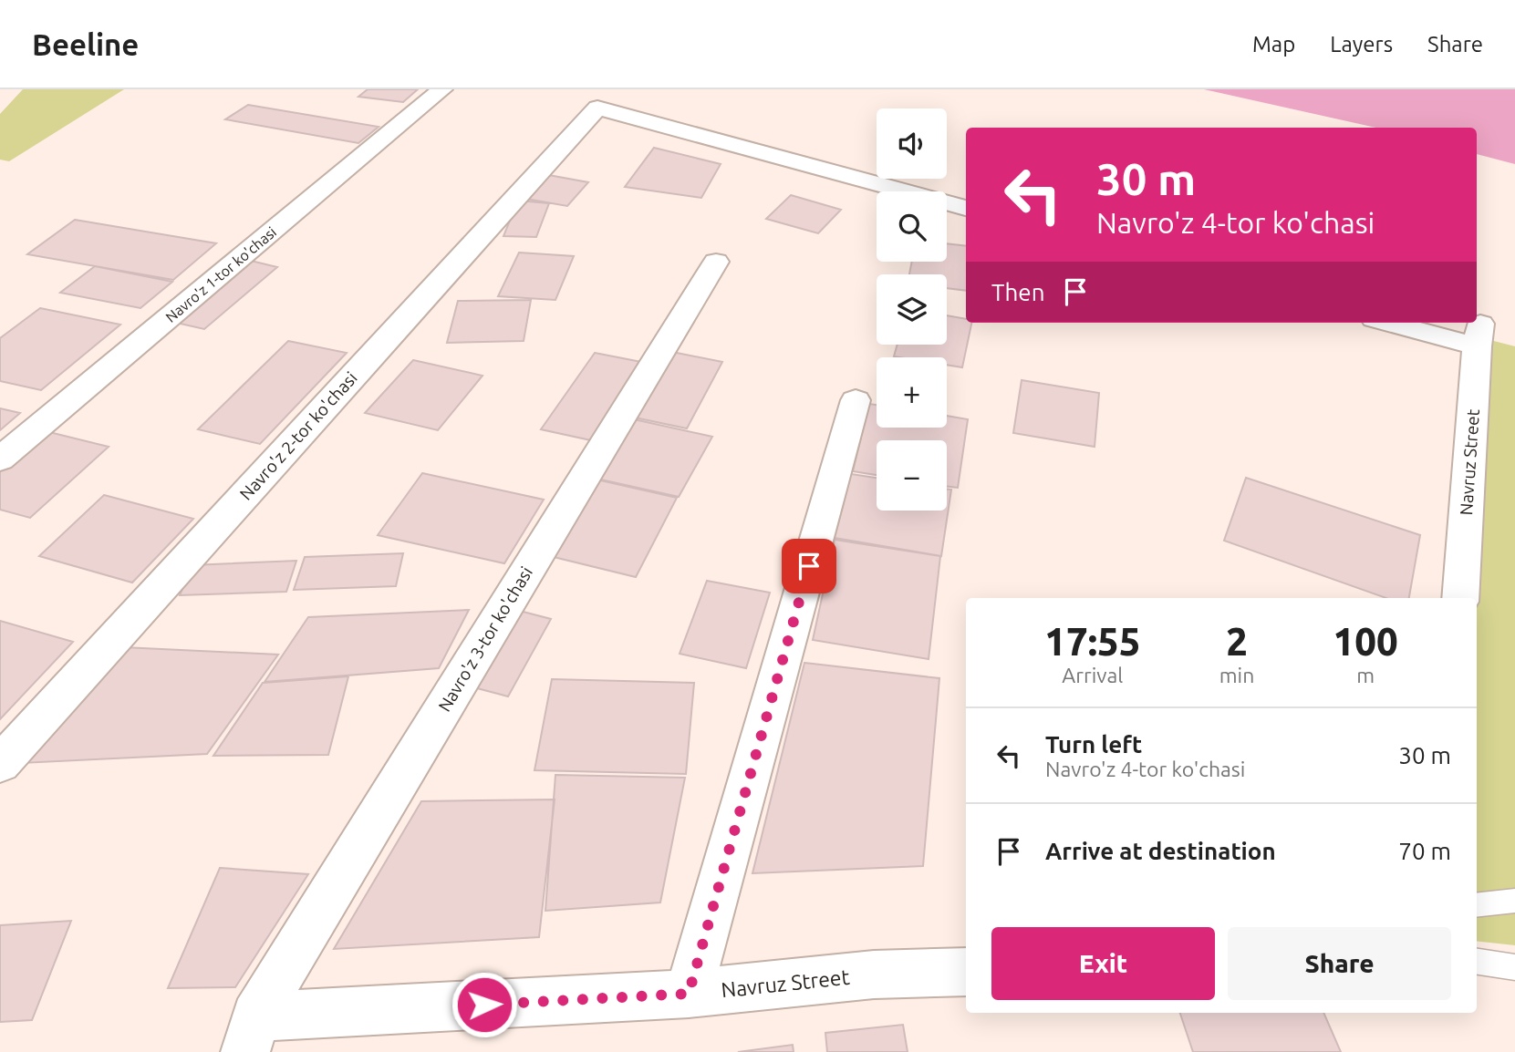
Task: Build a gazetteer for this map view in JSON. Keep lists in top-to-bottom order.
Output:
{
  "streets": {
    "street": [
      "Navro'z 1-tor ko'chasi",
      "Navro'z 2-tor ko'chasi",
      "Navruz Street",
      "Navro'z 3-tor ko'chasi"
    ]
  },
  "crossings": [
    ["Navruz Street", "Navro'z 3-tor ko'chasi"]
  ],
  "page": {
    "header": "Beeline",
    "nav": ["Map", "Layers", "Share"],
    "map_buttons": ["+", "−"],
    "turn": ["30 m", "Navro'z 4-tor ko'chasi"],
    "then": "Then",
    "eta": [
      "17:55",
      "Arrival",
      "2",
      "min",
      "100",
      "m"
    ],
    "list": [
      {
        "name": "Turn left",
        "note": "Navro'z 4-tor ko'chasi",
        "value": "30 m"
      },
      {
        "name": "Arrive at destination",
        "value": "70 m"
      }
    ],
    "buttons": ["Exit", "Share"]
  }
}
